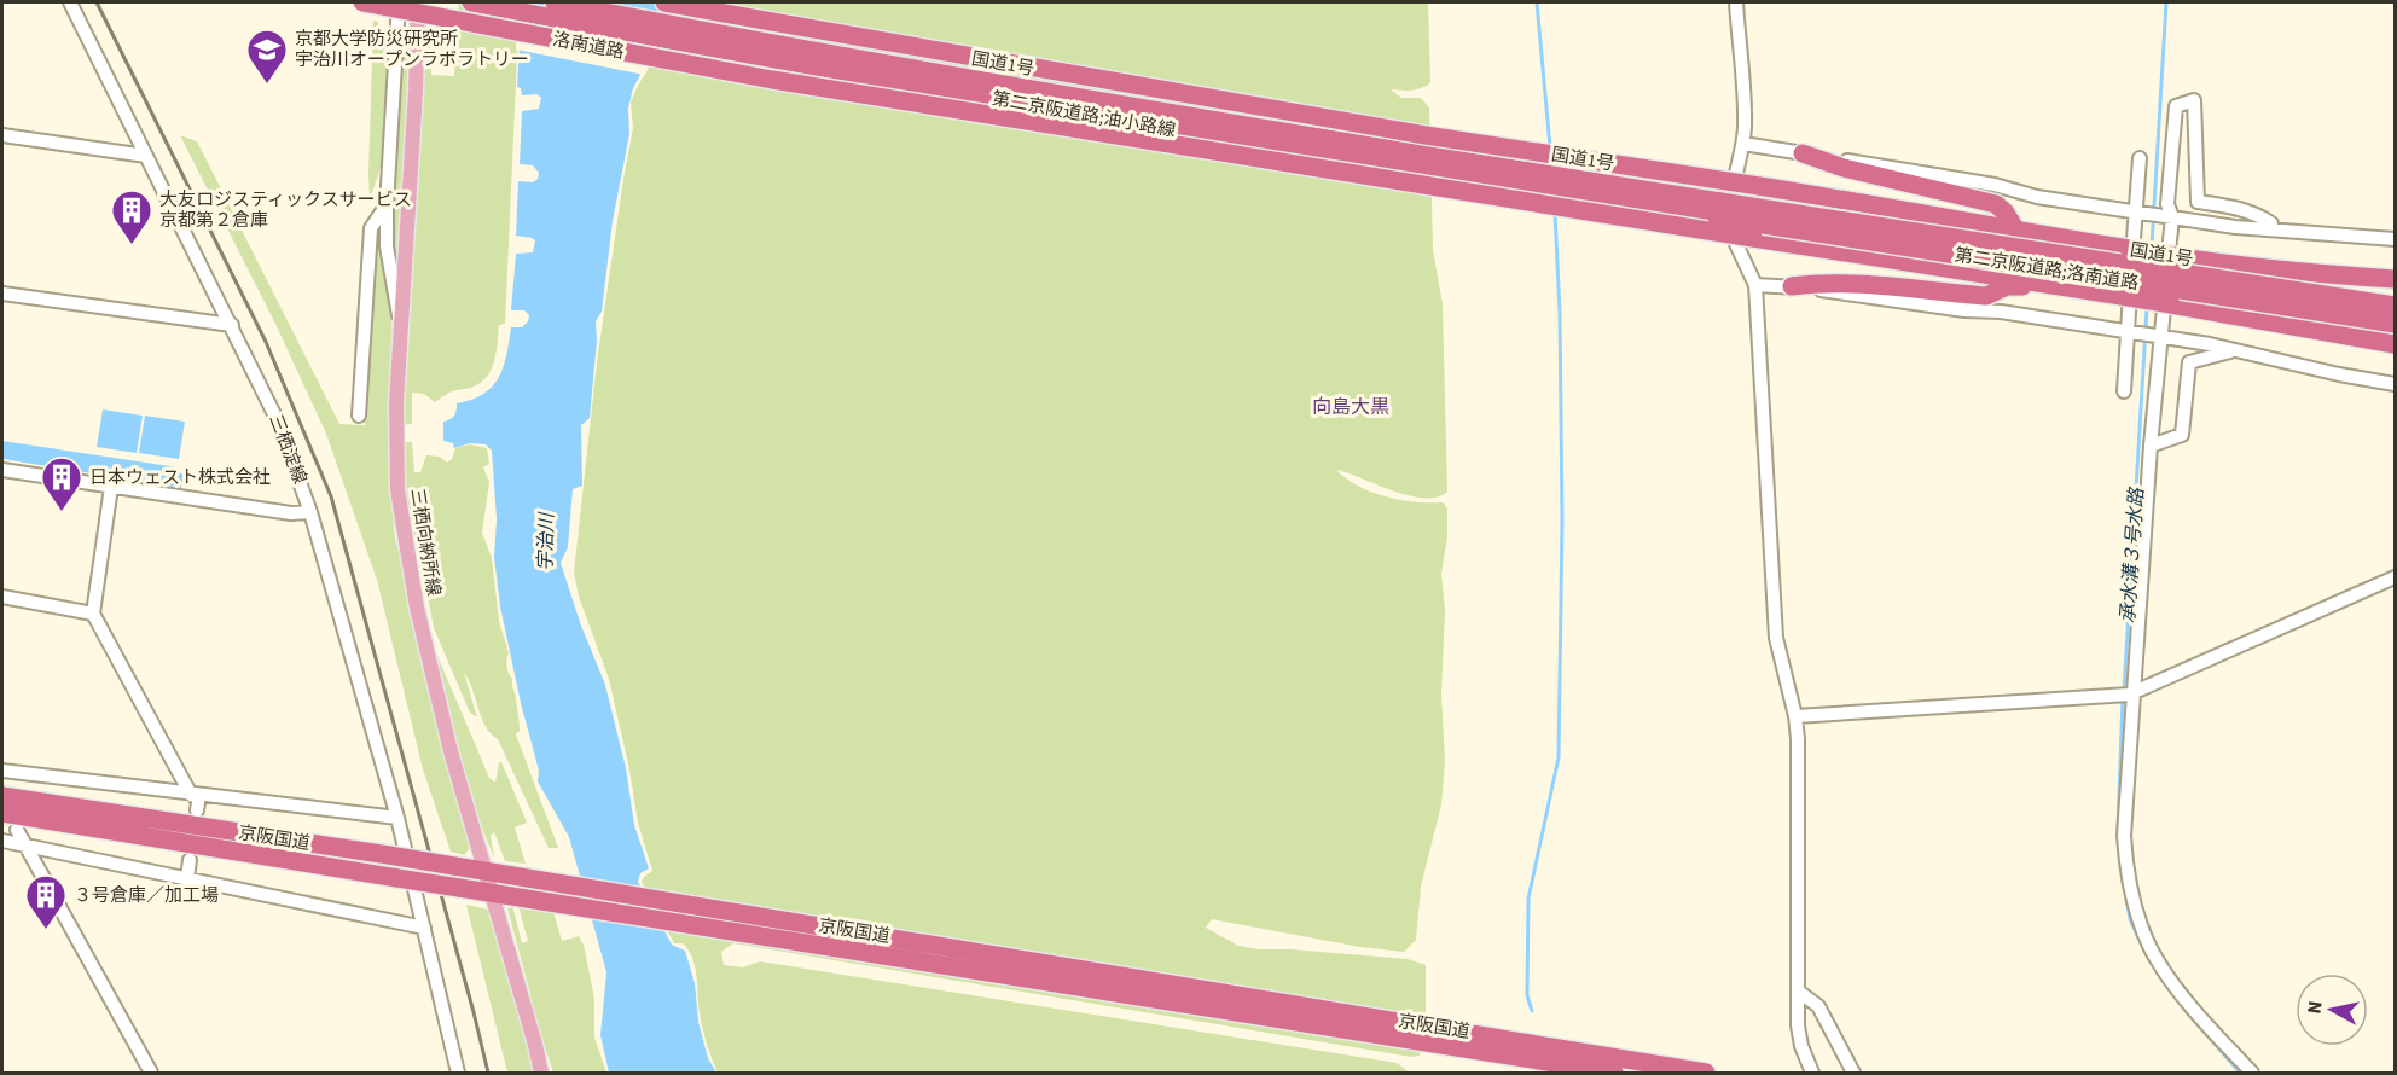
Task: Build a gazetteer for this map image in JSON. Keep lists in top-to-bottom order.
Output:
{
  "streets": {
    "highway": [
      "洛南道路",
      "国道1号",
      "第二京阪道路;油小路線",
      "第二京阪道路;洛南道路",
      "京阪国道"
    ],
    "main road": ["三栖向納所線"],
    "street": ["三栖淀線"]
  },
  "crossings": [
    ["第二京阪道路;油小路線", "第二京阪道路;洛南道路"],
    ["三栖向納所線", "京阪国道"]
  ],
  "districts": ["向島大黒"],
  "water": ["宇治川", "承水溝３号水路"],
  "places": {
    "school or university": ["京都大学防災研究所 宇治川オープンラボラトリー"],
    "building": ["大友ロジスティックスサービス 京都第２倉庫", "日本ウェスト株式会社", "３号倉庫／加工場"]
  },
  "north": "left"
}
